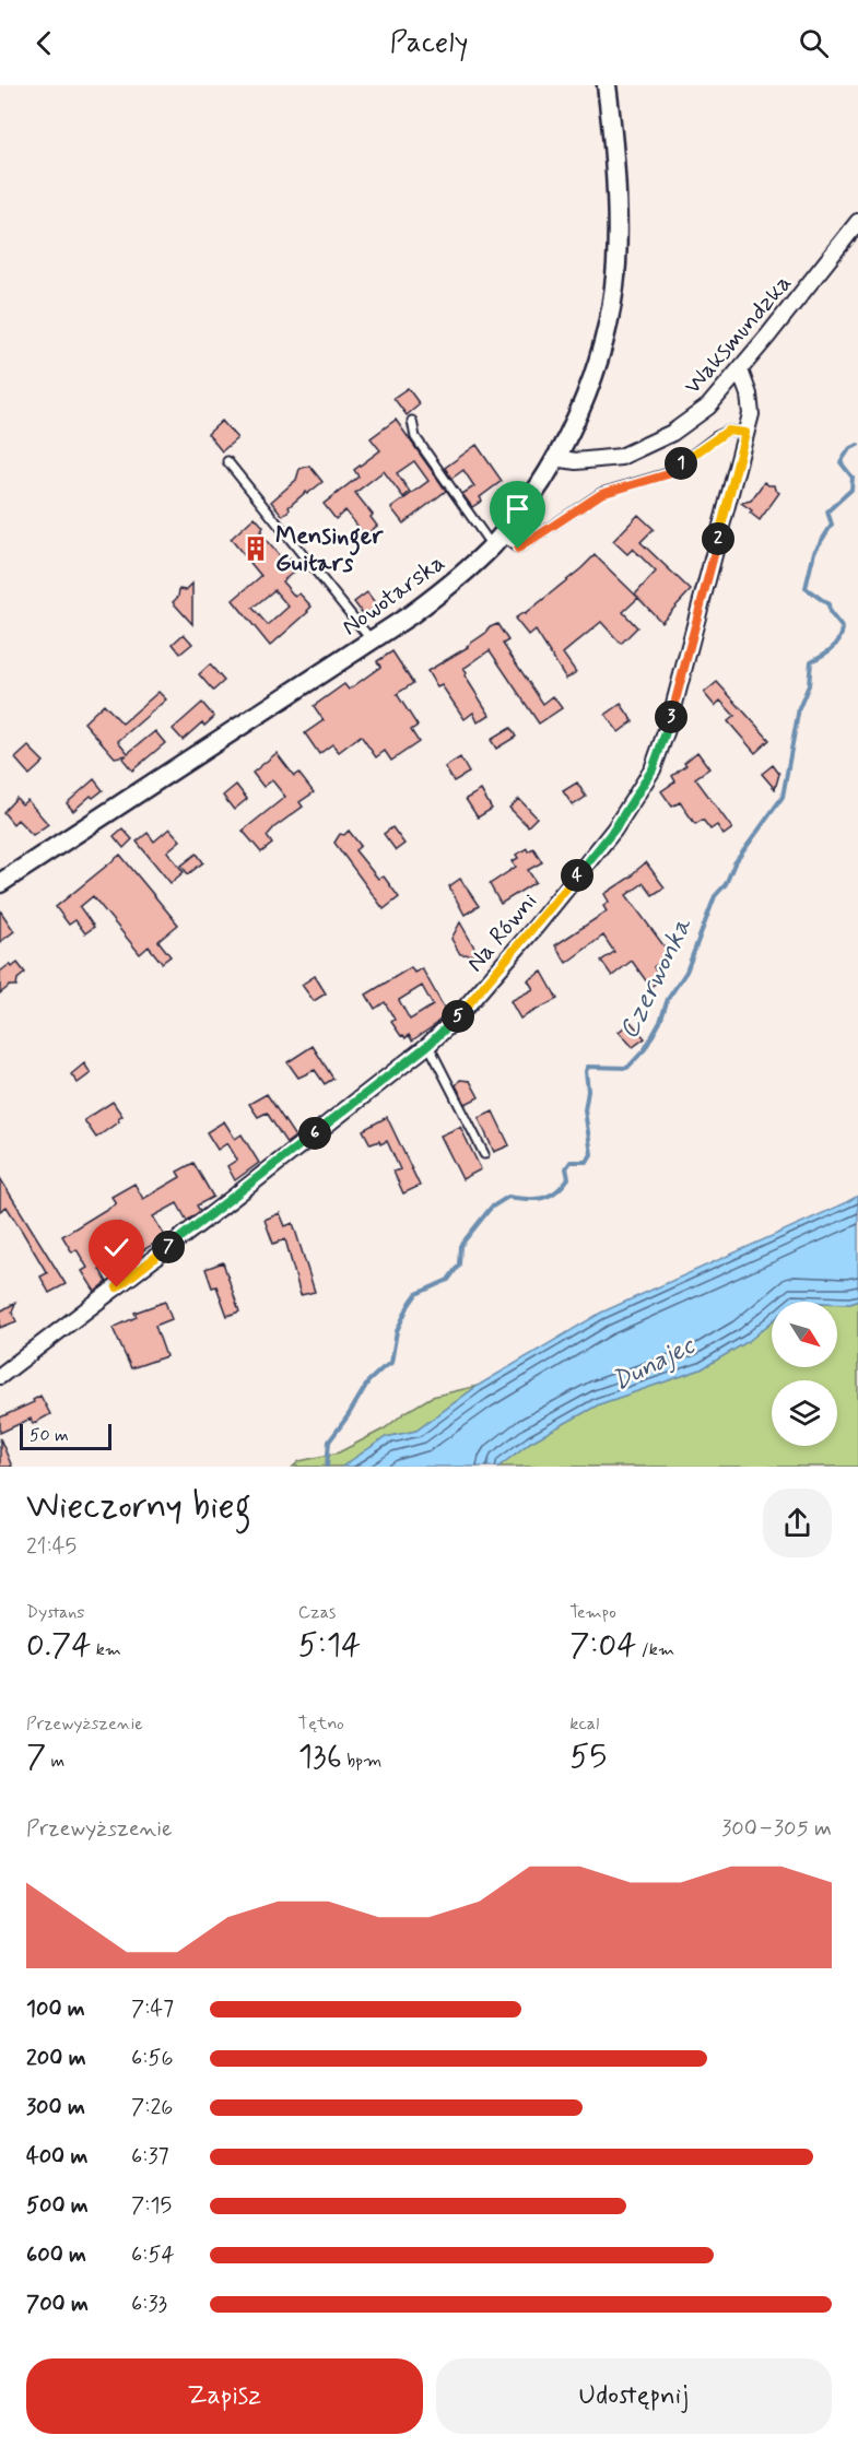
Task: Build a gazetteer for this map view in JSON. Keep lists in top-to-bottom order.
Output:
{
  "streets": {
    "street": ["Waksmundzka", "Nowotarska", "Na Równi"]
  },
  "crossings": [
    ["Waksmundzka", "Nowotarska"],
    ["Waksmundzka", "Na Równi"]
  ],
  "water": ["Czerwonka", "Dunajec"],
  "places": {
    "building": ["Mensinger Guitars"]
  },
  "scale_bar": "50 m",
  "north": "bottom right",
  "page": {
    "header": "Pacely",
    "pins": [
      "1",
      "2",
      "3",
      "4",
      "5",
      "6",
      "7"
    ],
    "scale": "50 m",
    "heading": ["Wieczorny bieg", "21:45"],
    "stats": [
      ["Dystans", "0.74 km"],
      ["Czas", "5:14"],
      ["Tempo", "7:04 /km"],
      ["Przewyższenie", "7 m"],
      ["Tętno", "136 bpm"],
      ["kcal", "55"]
    ],
    "chart": ["Przewyższenie", "300–305 m"],
    "list": [
      {
        "name": "100 m",
        "note": "7:47"
      },
      {
        "name": "200 m",
        "note": "6:56"
      },
      {
        "name": "300 m",
        "note": "7:26"
      },
      {
        "name": "400 m",
        "note": "6:37"
      },
      {
        "name": "500 m",
        "note": "7:15"
      },
      {
        "name": "600 m",
        "note": "6:54"
      },
      {
        "name": "700 m",
        "note": "6:33"
      }
    ],
    "buttons": ["Zapisz", "Udostępnij"]
  }
}
